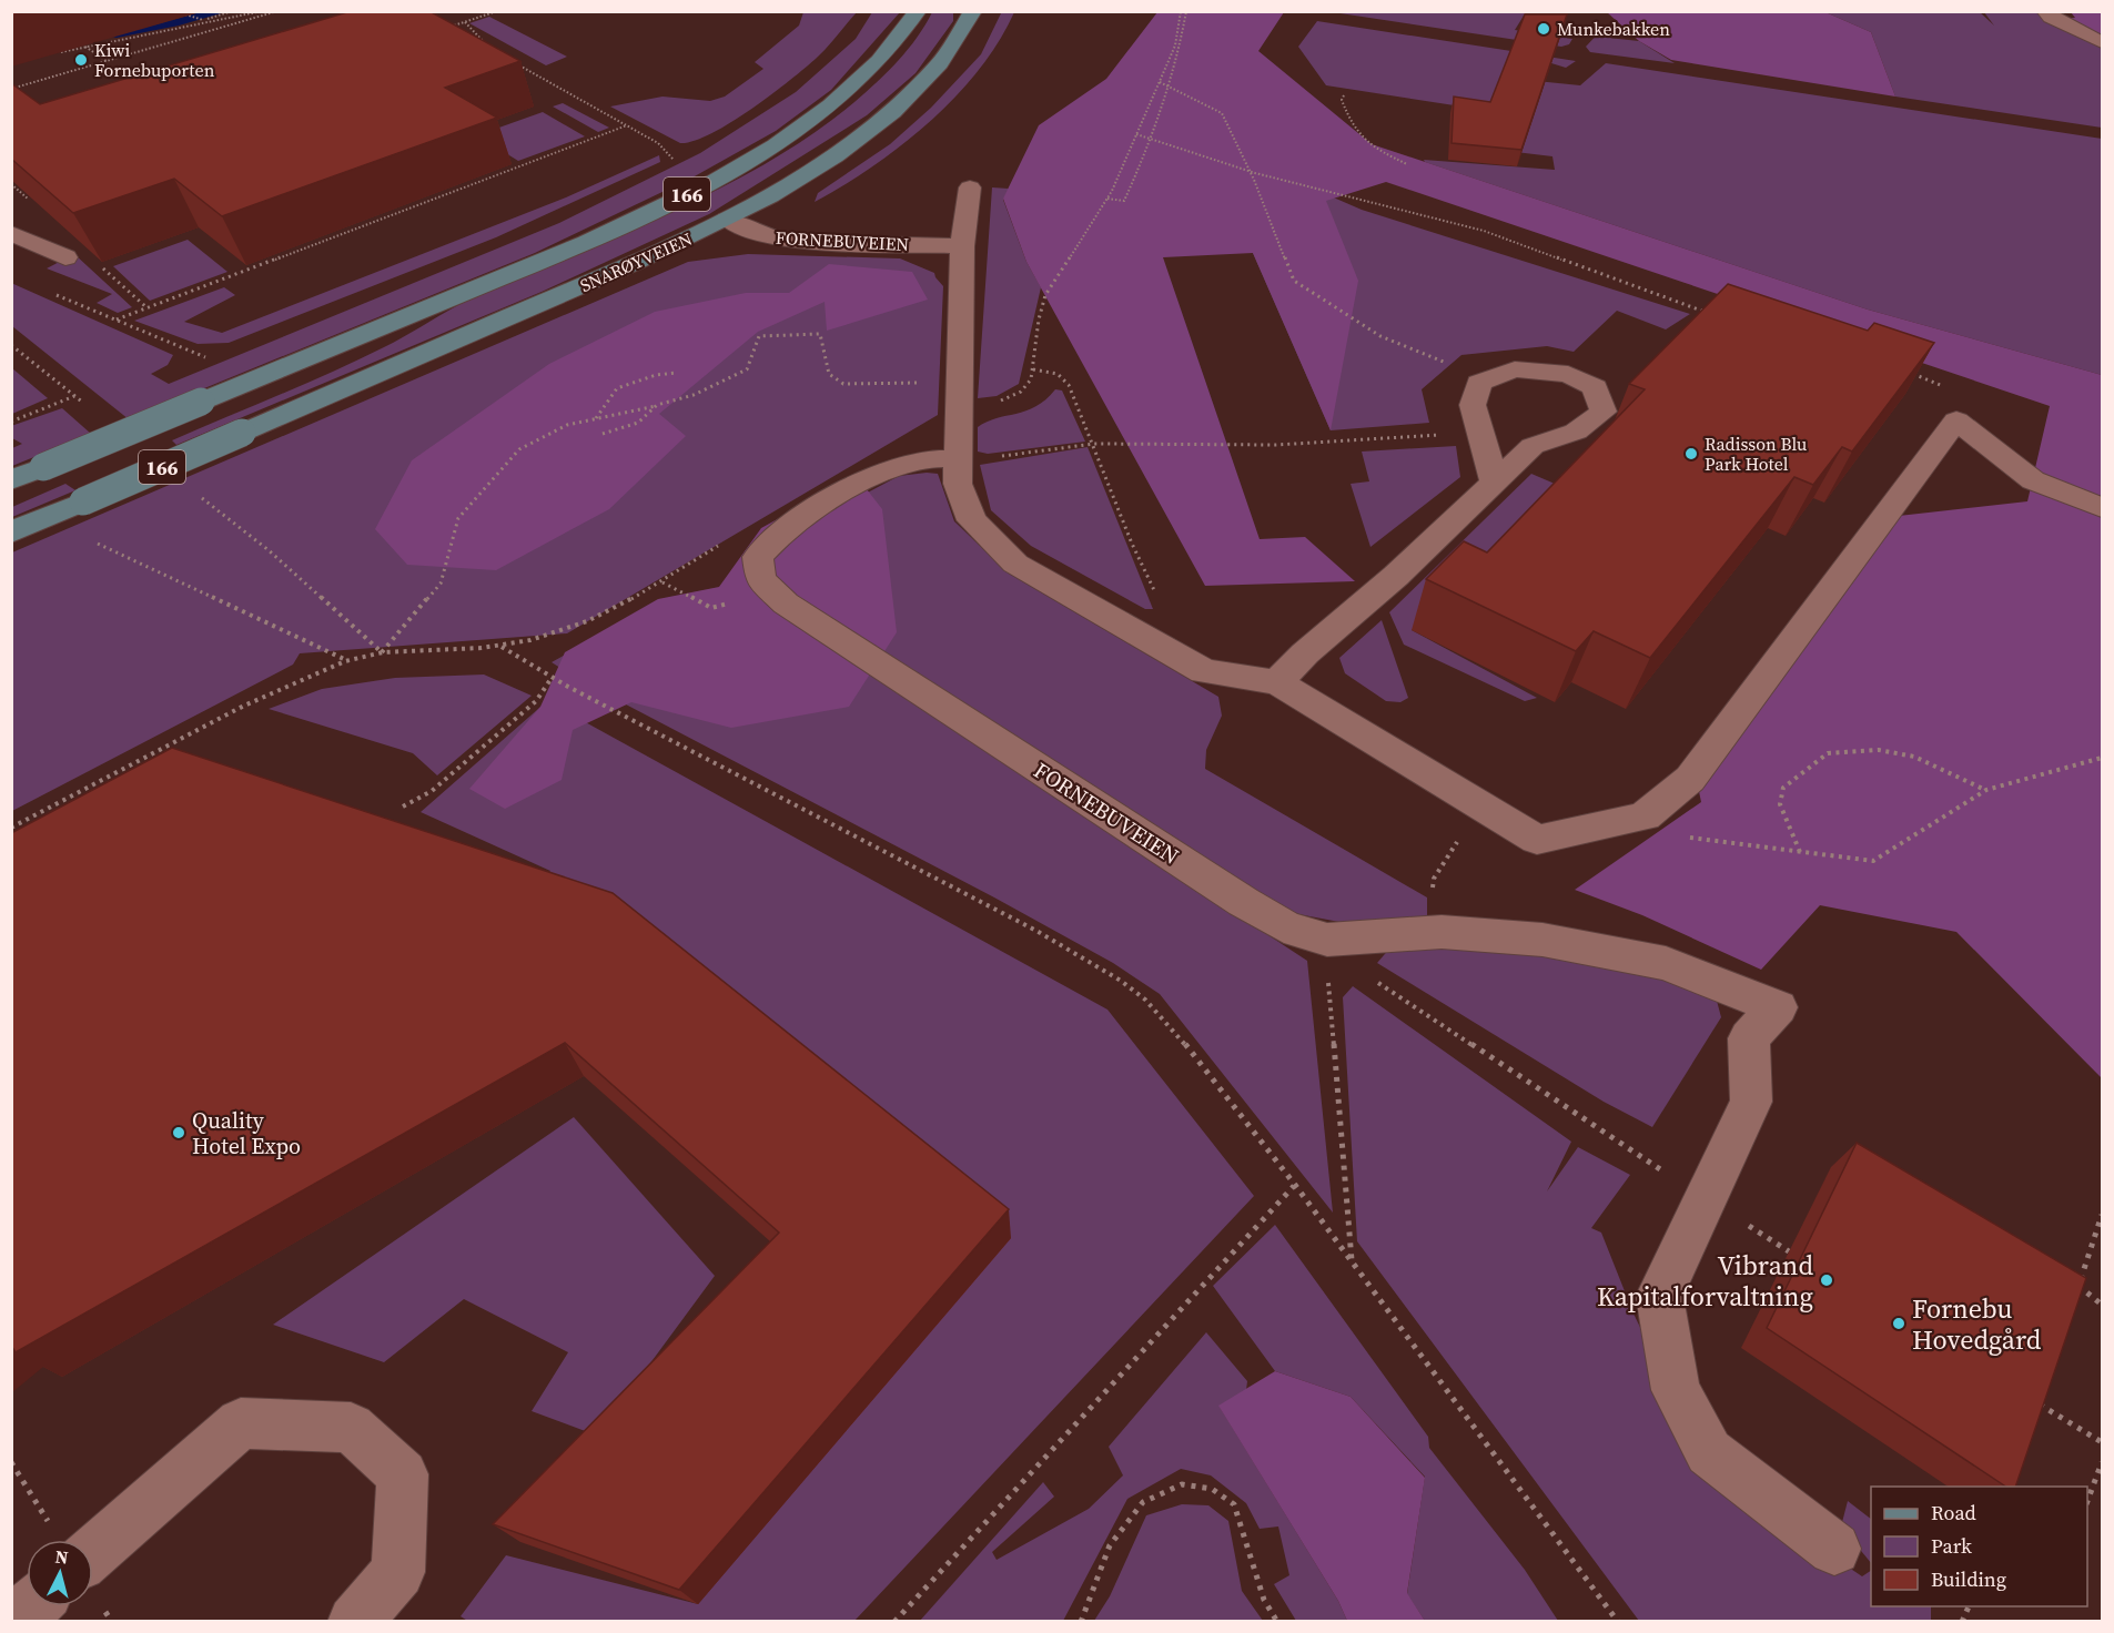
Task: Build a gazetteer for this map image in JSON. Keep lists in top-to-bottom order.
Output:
{
  "streets": {
    "main road": ["166", "SNARØYVEIEN"],
    "street": ["FORNEBUVEIEN"]
  },
  "crossings": [
    ["FORNEBUVEIEN", "SNARØYVEIEN"]
  ],
  "places": [
    "Munkebakken",
    "Kiwi Fornebuporten",
    "Radisson Blu Park Hotel",
    "Quality Hotel Expo",
    "Vibrand Kapitalforvaltning",
    "Fornebu Hovedgård"
  ],
  "legend": ["Road", "Park", "Building"],
  "north": "top"
}
